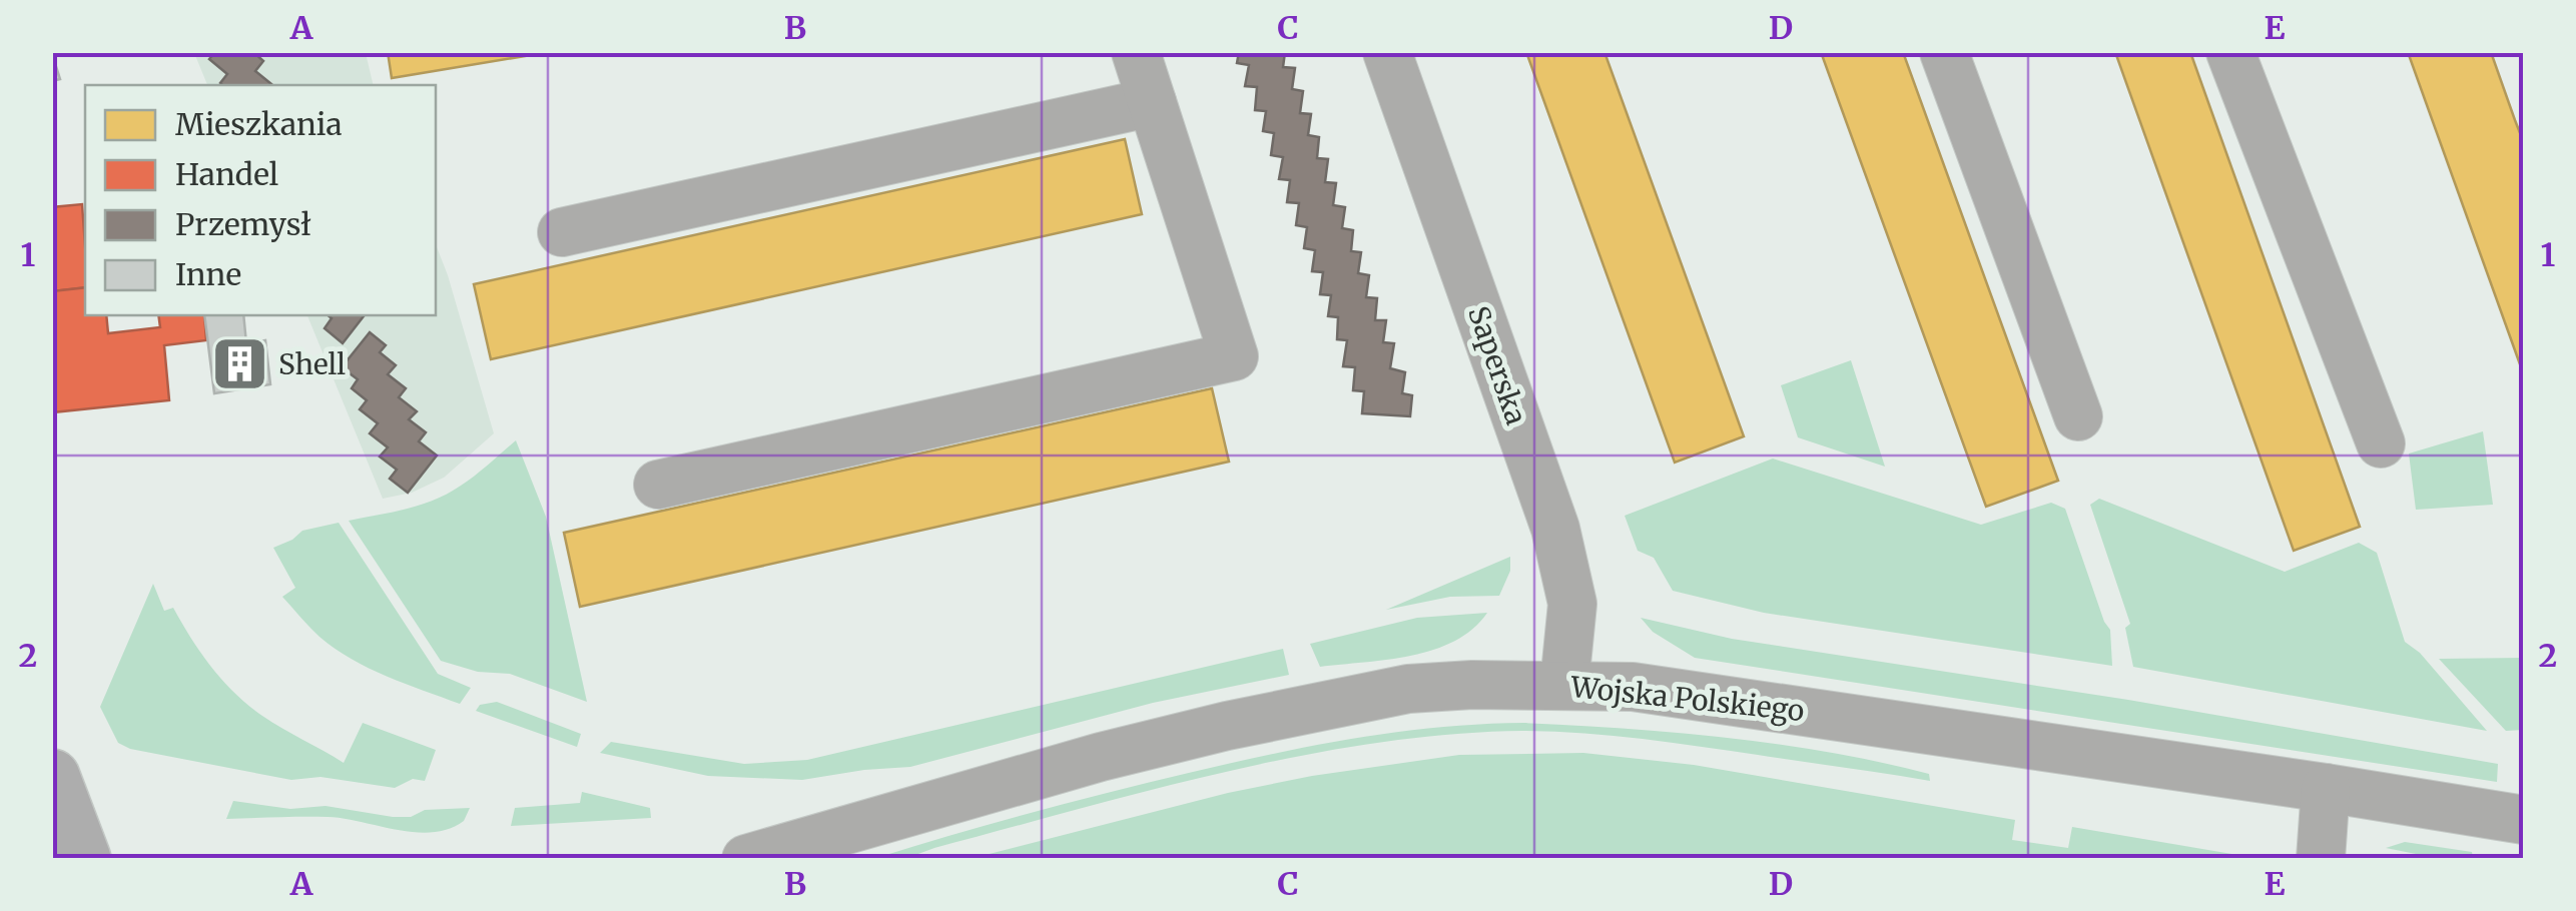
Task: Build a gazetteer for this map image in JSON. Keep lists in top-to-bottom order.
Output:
{
  "streets": {
    "street": ["Saperska", "Wojska Polskiego"]
  },
  "crossings": [
    ["Saperska", "Wojska Polskiego"]
  ],
  "places": {
    "building": ["Shell"]
  },
  "legend": [
    "Mieszkania",
    "Handel",
    "Przemysł",
    "Inne"
  ],
  "grid": {
    "columns": [
      "A",
      "B",
      "C",
      "D",
      "E"
    ],
    "rows": ["1", "2"]
  }
}
